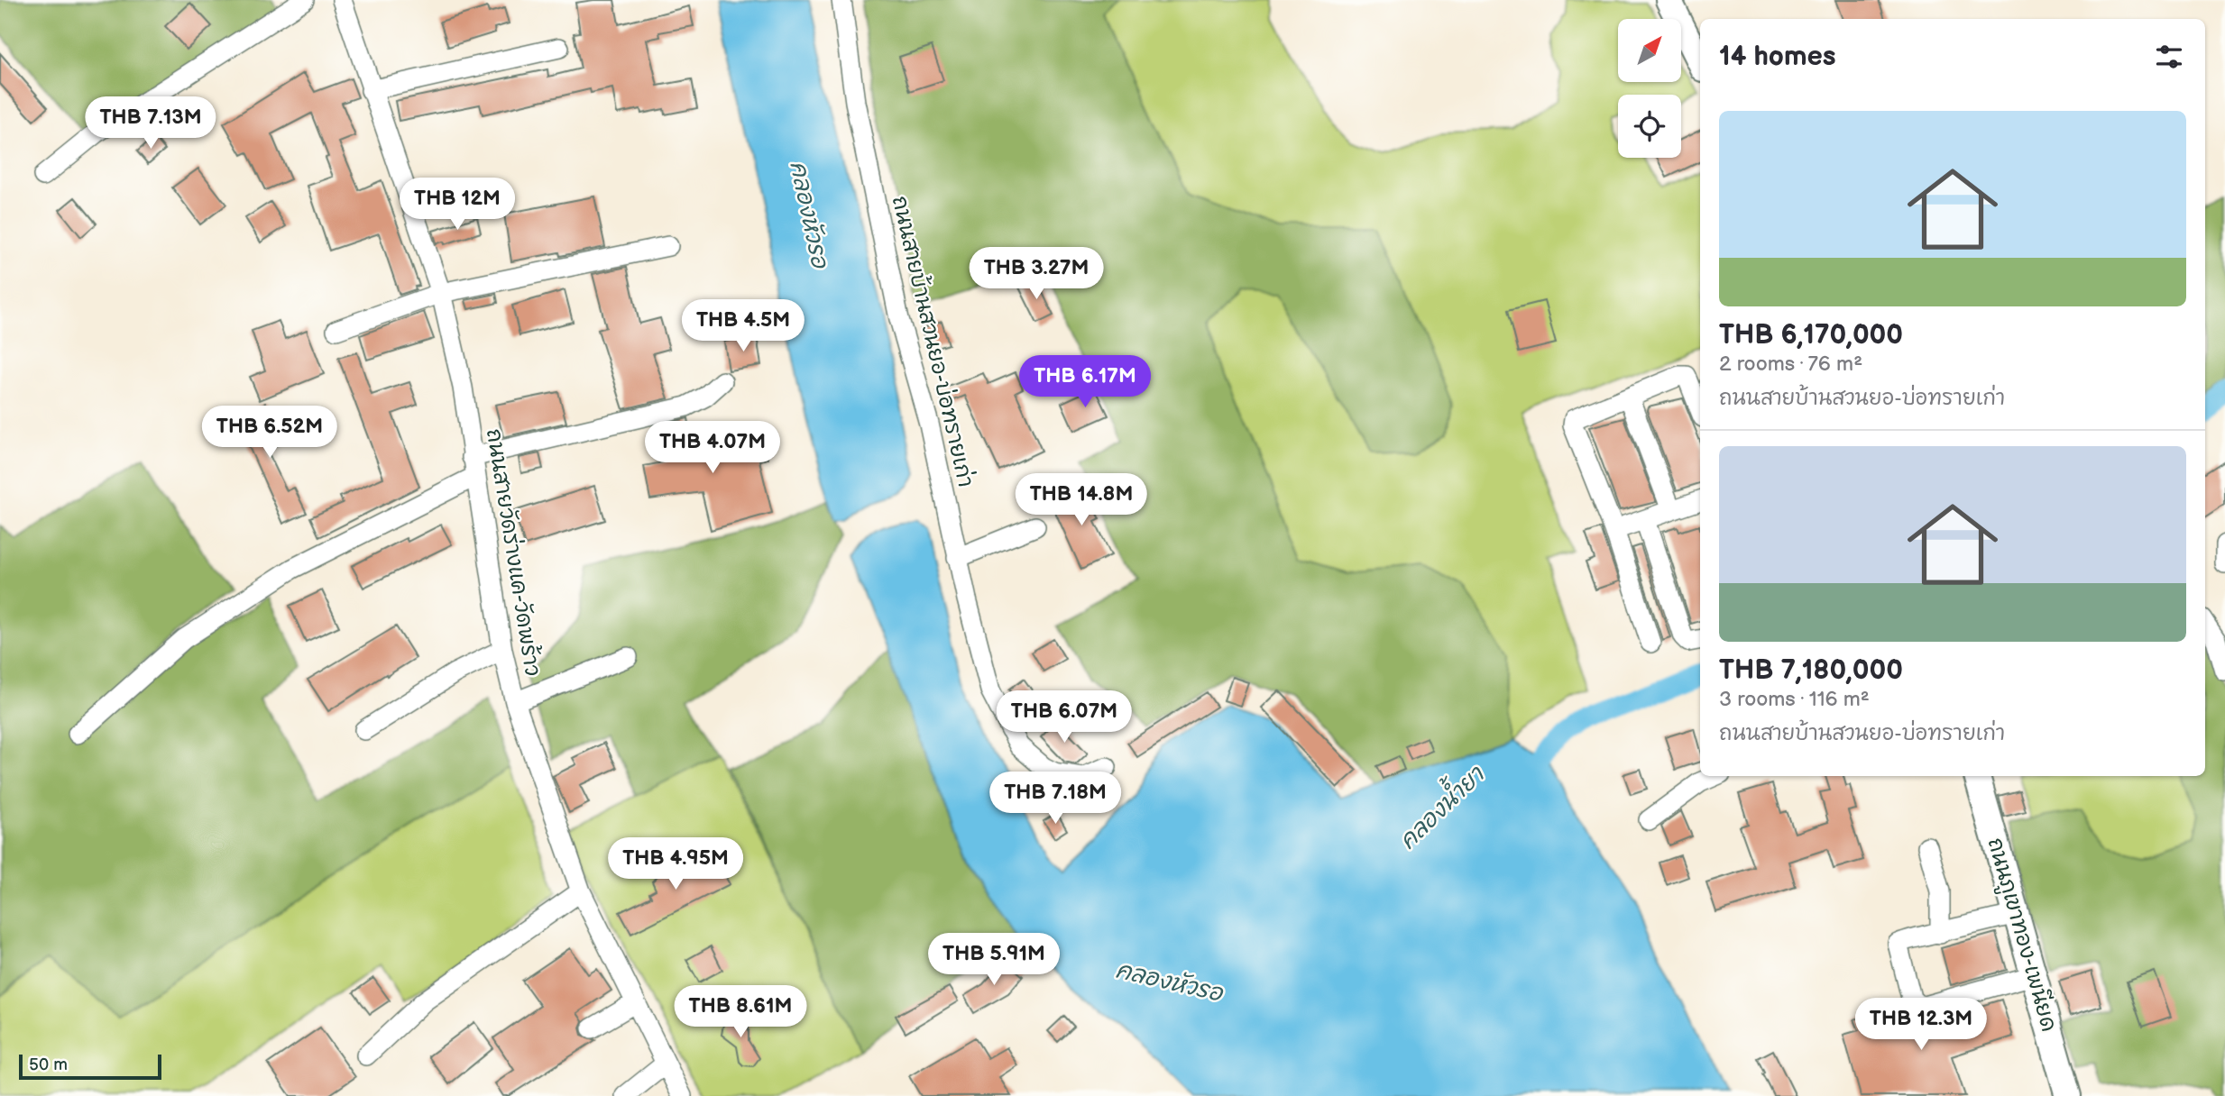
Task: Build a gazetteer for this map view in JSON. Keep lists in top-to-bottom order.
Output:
{
  "streets": {
    "main road": ["ถนนภูเขาทอง-เพนียด"],
    "street": ["ถนนสายบ้านสวนยอ-บ่อทรายเก่า", "ถนนสายวัดร่างแค-วัดพร้าว"]
  },
  "water": ["คลองหัวรอ", "คลองน้ำยา"],
  "scale_bar": "50 m",
  "north": "top right",
  "page": {
    "heading": "14 homes",
    "list": [
      {
        "name": "THB 6,170,000",
        "note": "2 rooms · 76 m² · ถนนสายบ้านสวนยอ-บ่อทรายเก่า"
      },
      {
        "name": "THB 7,180,000",
        "note": "3 rooms · 116 m² · ถนนสายบ้านสวนยอ-บ่อทรายเก่า"
      }
    ],
    "price": [
      "THB 7.13M",
      "THB 12M",
      "THB 3.27M",
      "THB 4.5M",
      "THB 6.17M",
      "THB 6.52M",
      "THB 4.07M",
      "THB 14.8M",
      "THB 6.07M",
      "THB 7.18M",
      "THB 4.95M",
      "THB 5.91M",
      "THB 8.61M",
      "THB 12.3M"
    ],
    "scale": "50 m"
  }
}
